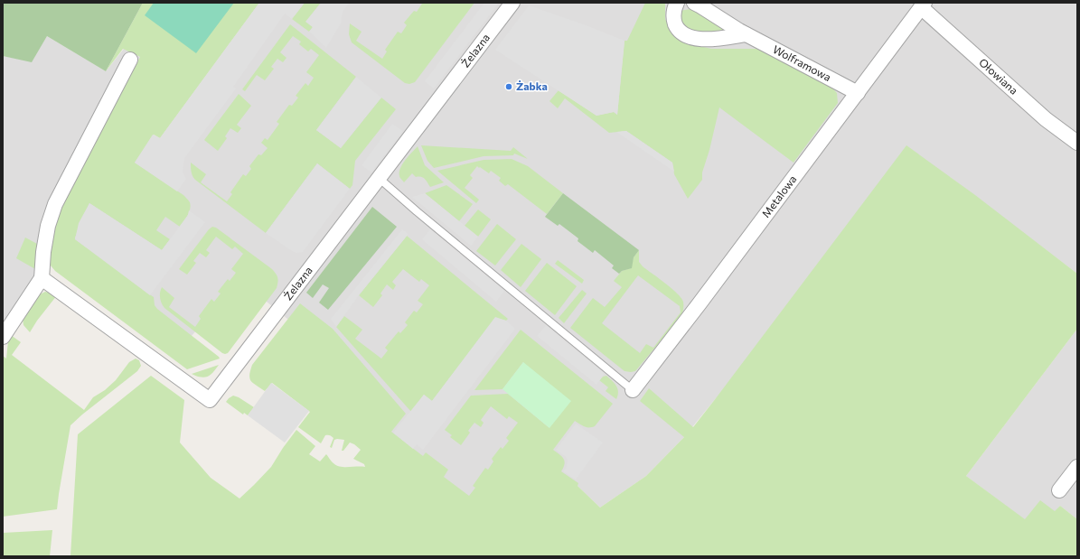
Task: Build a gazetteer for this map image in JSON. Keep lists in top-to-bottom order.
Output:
{
  "streets": {
    "street": [
      "Żelazna",
      "Wolframowa",
      "Ołowiana",
      "Metalowa"
    ]
  },
  "crossings": [
    ["Wolframowa", "Metalowa"],
    ["Ołowiana", "Metalowa"]
  ],
  "places": ["Żabka"]
}
